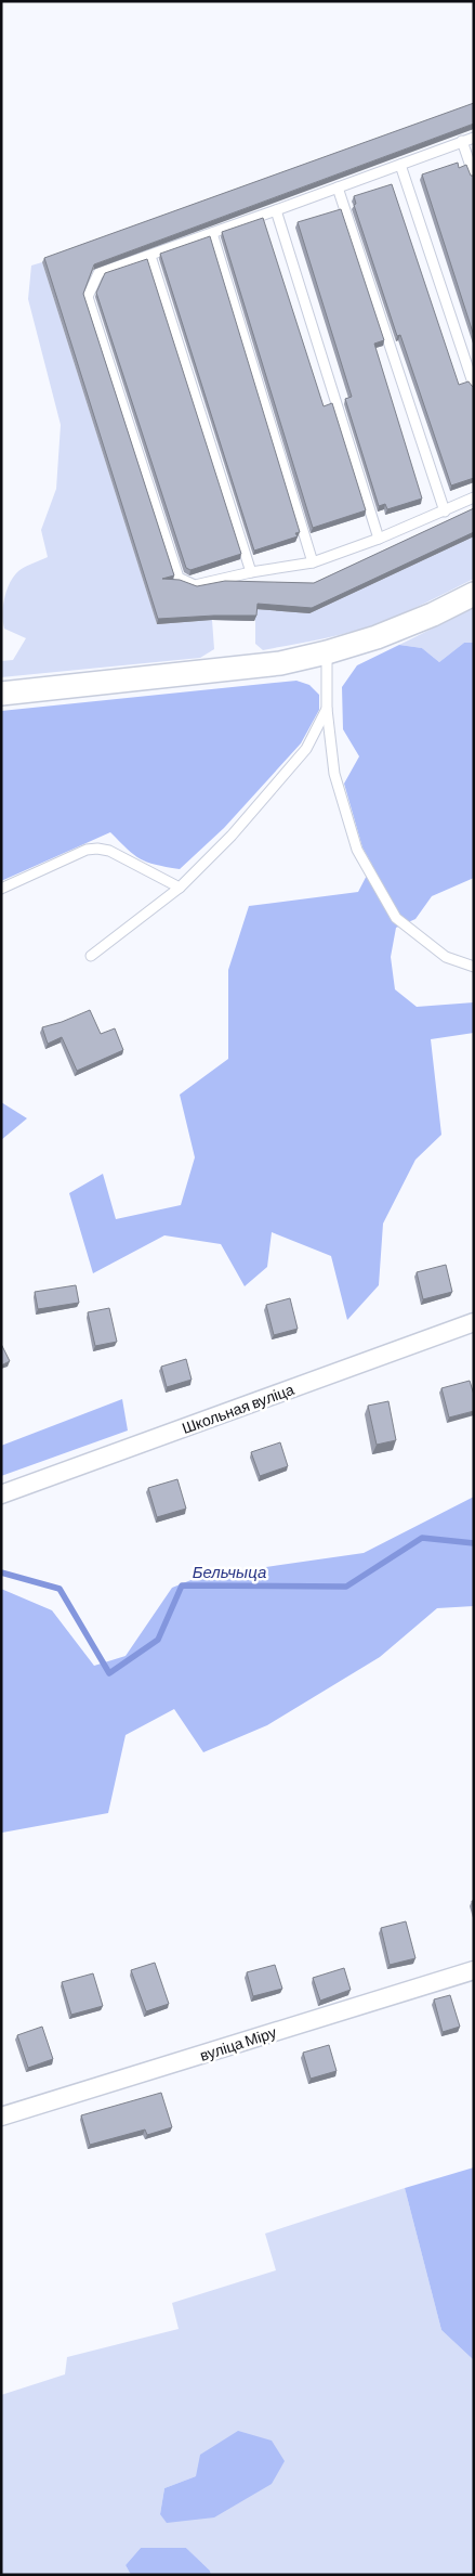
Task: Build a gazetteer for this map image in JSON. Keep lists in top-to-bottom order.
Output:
{
  "streets": {
    "street": ["Школьная вуліца", "вуліца Міру"]
  },
  "water": ["Бельчыца"]
}
